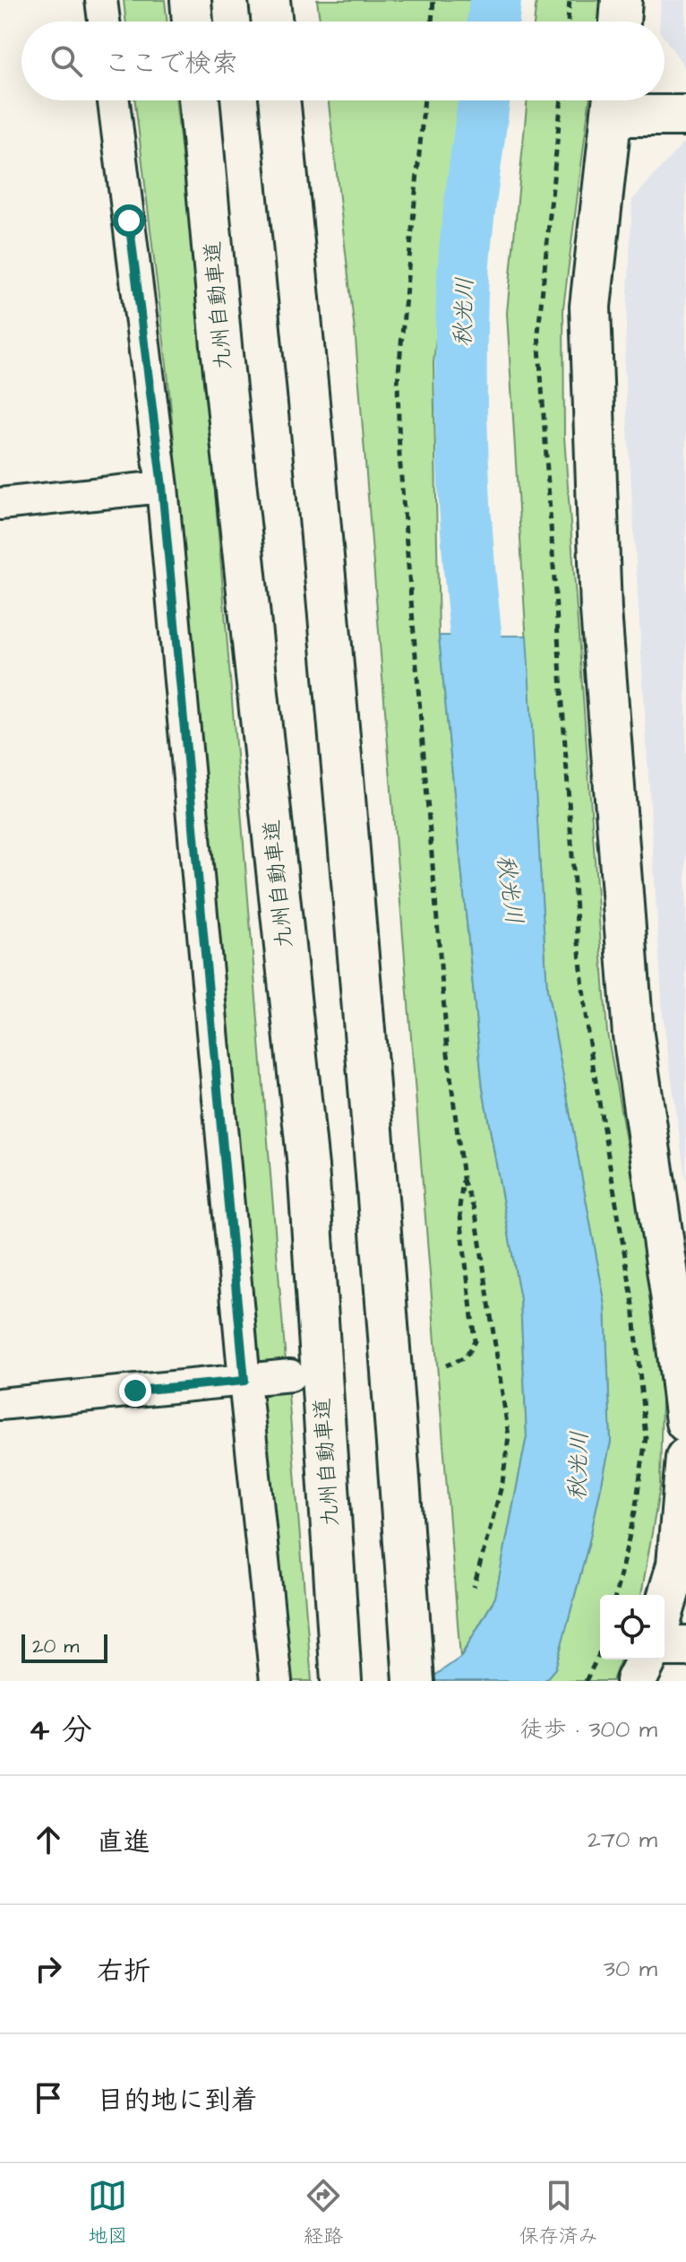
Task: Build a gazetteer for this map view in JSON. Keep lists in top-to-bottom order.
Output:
{
  "streets": {
    "main road": ["九州自動車道"]
  },
  "water": ["秋光川"],
  "scale_bar": "20 m",
  "page": {
    "search": "ここで検索",
    "scale": "20 m",
    "heading": ["4 分", "徒歩 · 300 m"],
    "list": [
      ["直進", "270 m"],
      ["右折", "30 m"],
      "目的地に到着"
    ],
    "nav": ["地図", "経路", "保存済み"]
  }
}
